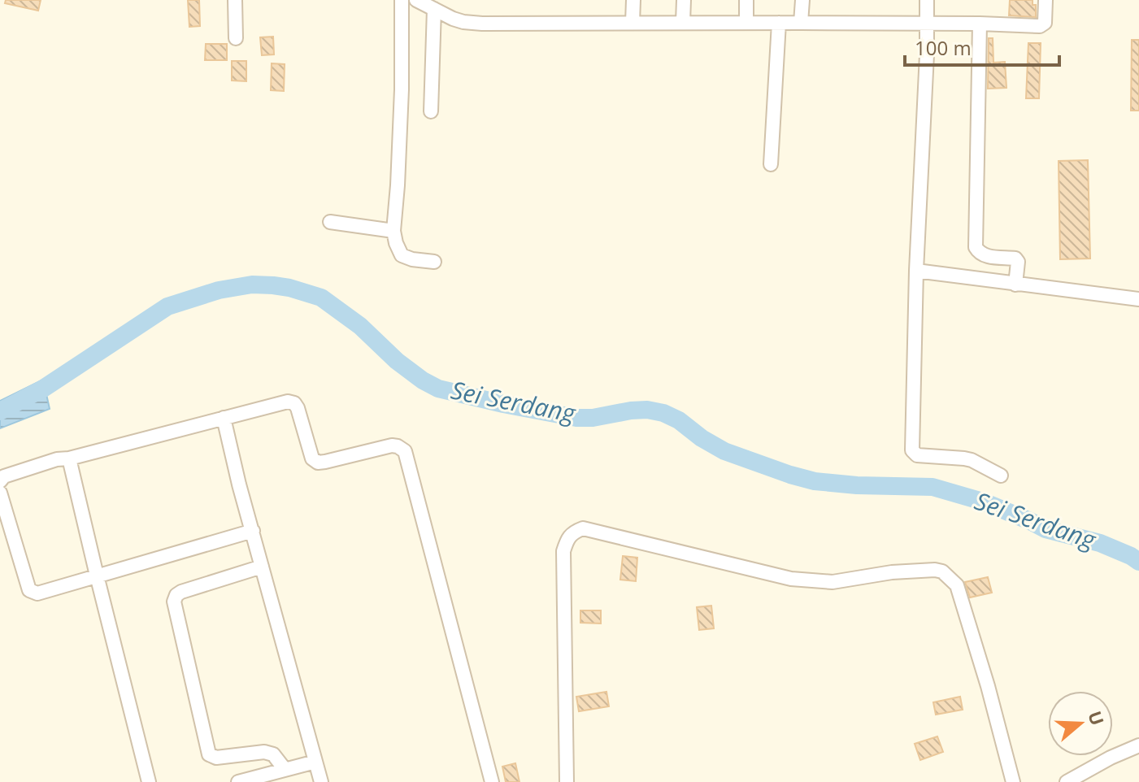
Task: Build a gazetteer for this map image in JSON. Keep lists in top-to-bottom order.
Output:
{
  "water": ["Sei Serdang"],
  "scale_bar": "100 m",
  "north": "right"
}
